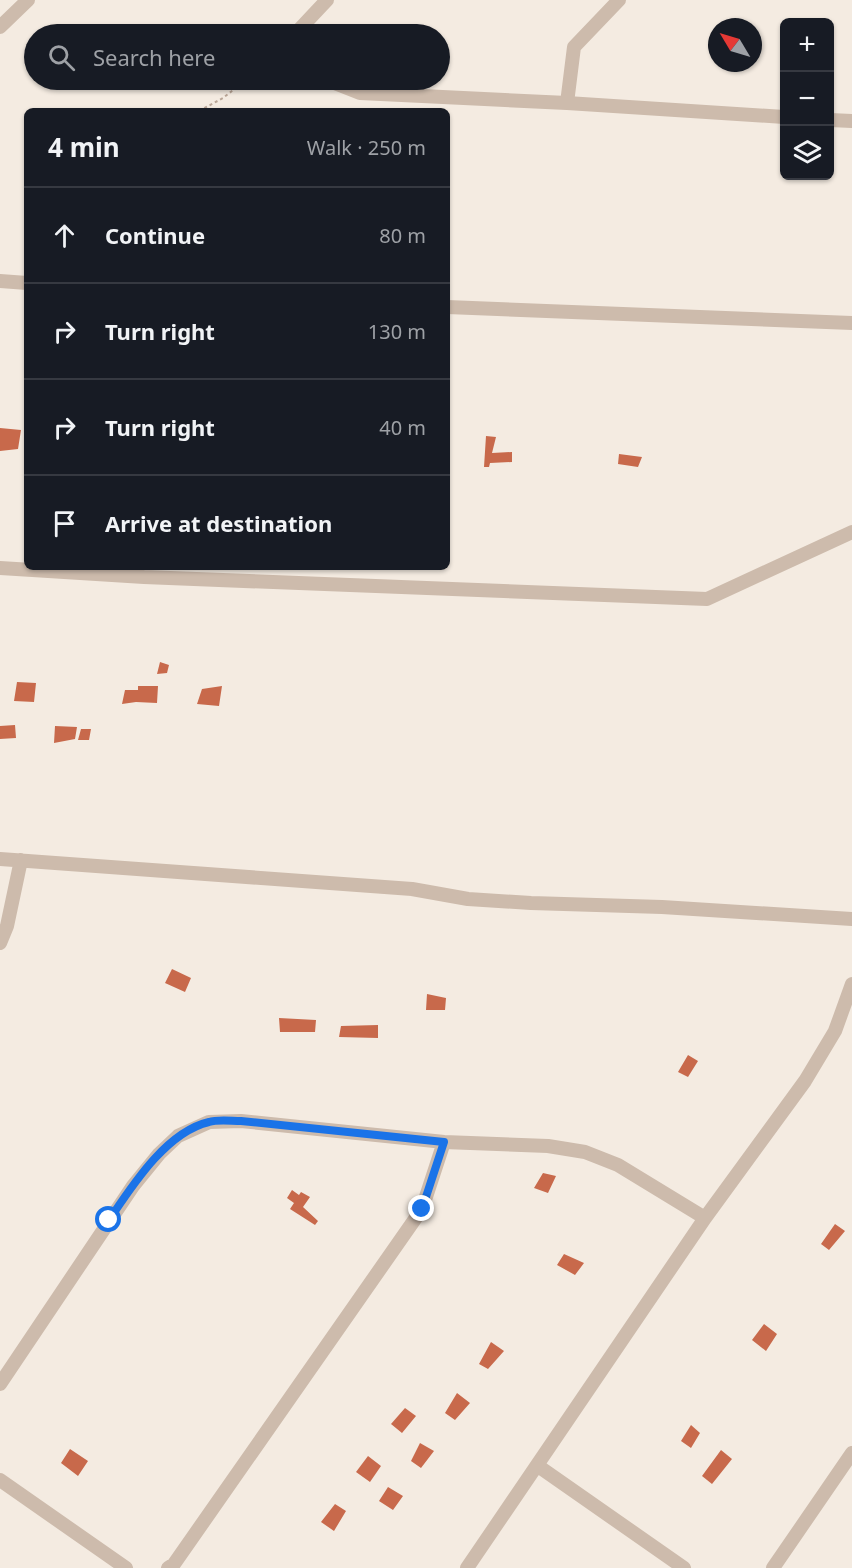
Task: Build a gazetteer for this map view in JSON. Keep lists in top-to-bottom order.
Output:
{
  "north": "top left",
  "page": {
    "map_buttons": ["+", "−"],
    "search": "Search here",
    "heading": ["4 min", "Walk · 250 m"],
    "list": [
      ["Continue", "80 m"],
      ["Turn right", "130 m"],
      ["Turn right", "40 m"],
      "Arrive at destination"
    ]
  }
}
